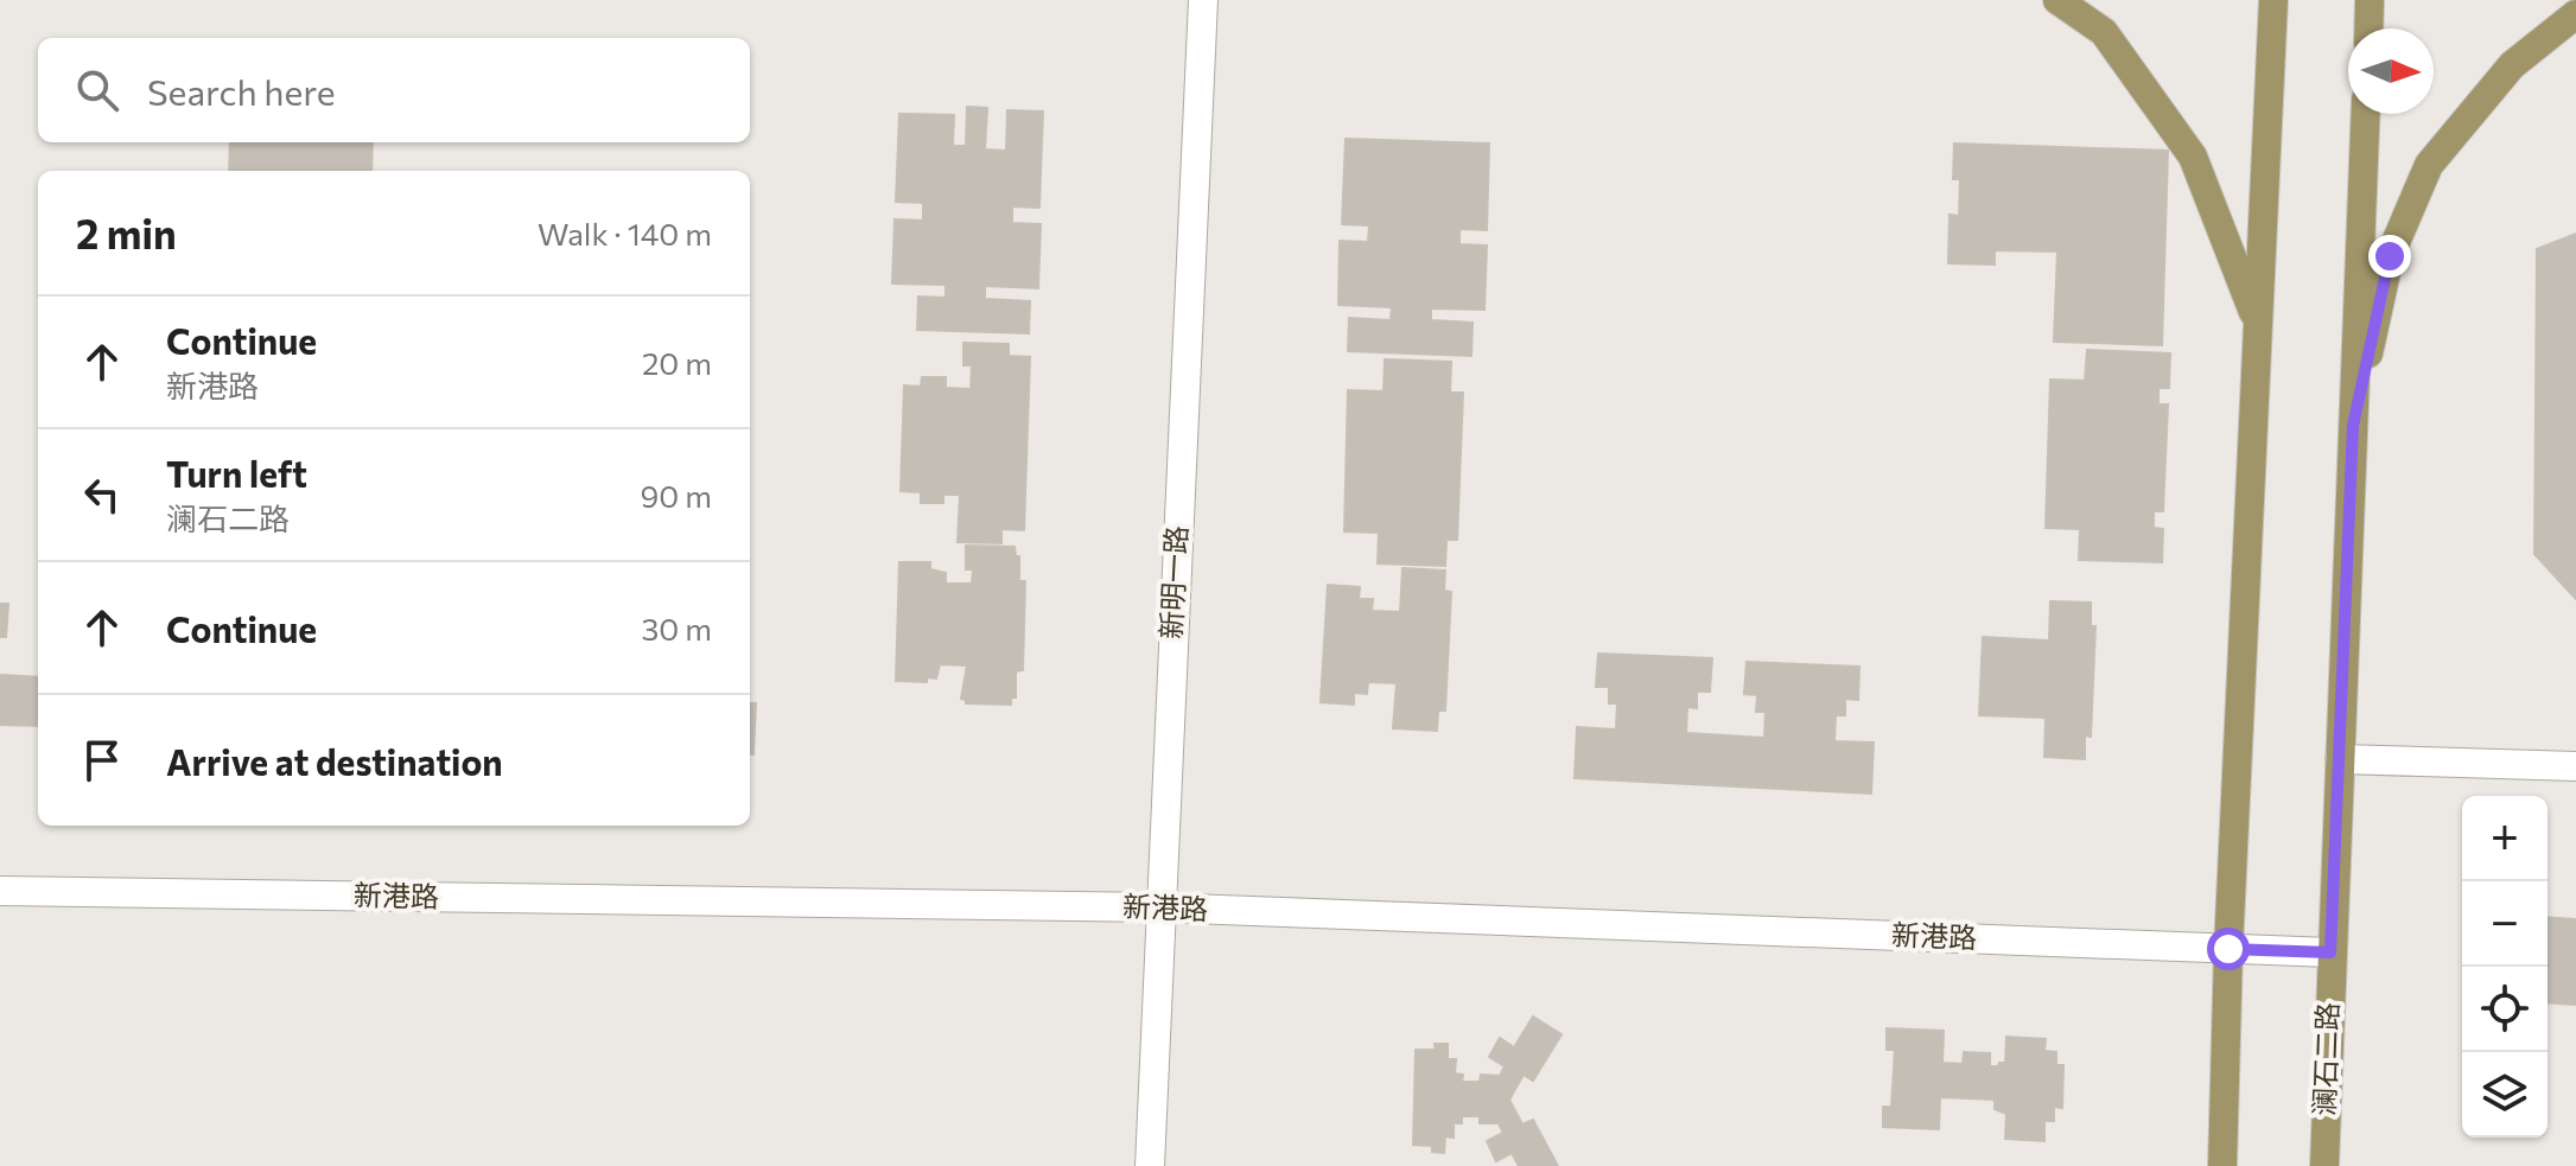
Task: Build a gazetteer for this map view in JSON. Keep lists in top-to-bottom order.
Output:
{
  "streets": {
    "main road": ["澜石二路"],
    "street": ["新明一路", "新港路"]
  },
  "crossings": [
    ["新明一路", "新港路"],
    ["新港路", "澜石二路"]
  ],
  "north": "right",
  "page": {
    "search": "Search here",
    "heading": ["2 min", "Walk · 140 m"],
    "list": [
      ["Continue", "新港路", "20 m"],
      ["Turn left", "澜石二路", "90 m"],
      ["Continue", "30 m"],
      "Arrive at destination"
    ],
    "map_buttons": ["+", "−"]
  }
}
